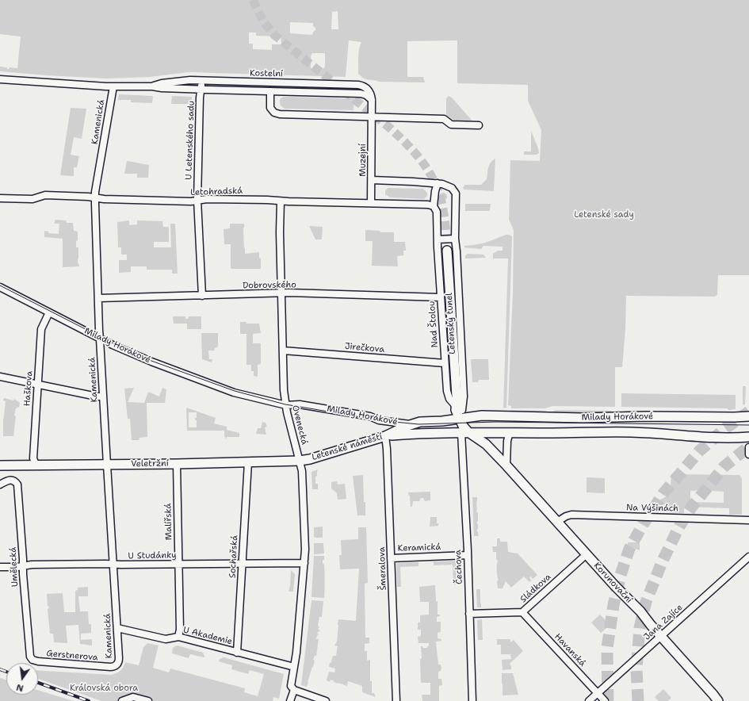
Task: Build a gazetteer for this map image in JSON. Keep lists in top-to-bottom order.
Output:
{
  "streets": {
    "main road": [
      "Letenský tunel",
      "Milady Horákové",
      "Letenské náměstí",
      "Veletržní",
      "Korunovační"
    ],
    "street": [
      "Kostelní",
      "Kamenická",
      "U Letenského sadu",
      "Muzejní",
      "Letohradská",
      "Dobrovského",
      "Nad Štolou",
      "Jirečkova",
      "Haškova",
      "Ovenecká",
      "Na Výšinách",
      "Malířská",
      "Keramická",
      "U Studánky",
      "Sochařská",
      "Umělecká",
      "Čechova",
      "Šmeralova",
      "Sládkova",
      "Jana Zajíce",
      "U Akademie",
      "Havanská",
      "Gerstnerova"
    ]
  },
  "crossings": [
    ["Kostelní", "Kamenická"],
    ["Kostelní", "U Letenského sadu"],
    ["Kostelní", "Muzejní"],
    ["Kamenická", "Letohradská"],
    ["Kamenická", "Dobrovského"],
    ["Kamenická", "Milady Horákové"],
    ["Kamenická", "Veletržní"],
    ["Kamenická", "U Studánky"],
    ["Kamenická", "U Akademie"],
    ["Kamenická", "Gerstnerova"],
    ["U Letenského sadu", "Letohradská"],
    ["U Letenského sadu", "Dobrovského"],
    ["Muzejní", "Letohradská"],
    ["Letohradská", "Nad Štolou"],
    ["Letohradská", "Ovenecká"],
    ["Dobrovského", "Nad Štolou"],
    ["Dobrovského", "Ovenecká"],
    ["Letenský tunel", "Nad Štolou"],
    ["Letenský tunel", "Milady Horákové"],
    ["Letenský tunel", "Korunovační"],
    ["Nad Štolou", "Jirečkova"],
    ["Milady Horákové", "Haškova"],
    ["Milady Horákové", "Ovenecká"],
    ["Milady Horákové", "Letenské náměstí"],
    ["Milady Horákové", "Čechova"],
    ["Milady Horákové", "Šmeralova"],
    ["Milady Horákové", "Korunovační"],
    ["Jirečkova", "Ovenecká"],
    ["Haškova", "Veletržní"],
    ["Ovenecká", "Letenské náměstí"],
    ["Ovenecká", "Veletržní"],
    ["Ovenecká", "U Studánky"],
    ["Ovenecká", "U Akademie"],
    ["Letenské náměstí", "Veletržní"],
    ["Letenské náměstí", "Šmeralova"],
    ["Veletržní", "Malířská"],
    ["Veletržní", "Sochařská"],
    ["Na Výšinách", "Korunovační"],
    ["Malířská", "U Studánky"],
    ["Malířská", "U Akademie"],
    ["Keramická", "Čechova"],
    ["Keramická", "Šmeralova"],
    ["U Studánky", "Sochařská"],
    ["U Studánky", "Umělecká"],
    ["Sochařská", "U Akademie"],
    ["Umělecká", "Gerstnerova"],
    ["Čechova", "Korunovační"],
    ["Čechova", "Sládkova"],
    ["Korunovační", "Sládkova"],
    ["Korunovační", "Jana Zajíce"],
    ["Sládkova", "Havanská"],
    ["Jana Zajíce", "Havanská"]
  ],
  "parks": ["Letenské sady", "Královská obora"],
  "north": "bottom"
}
